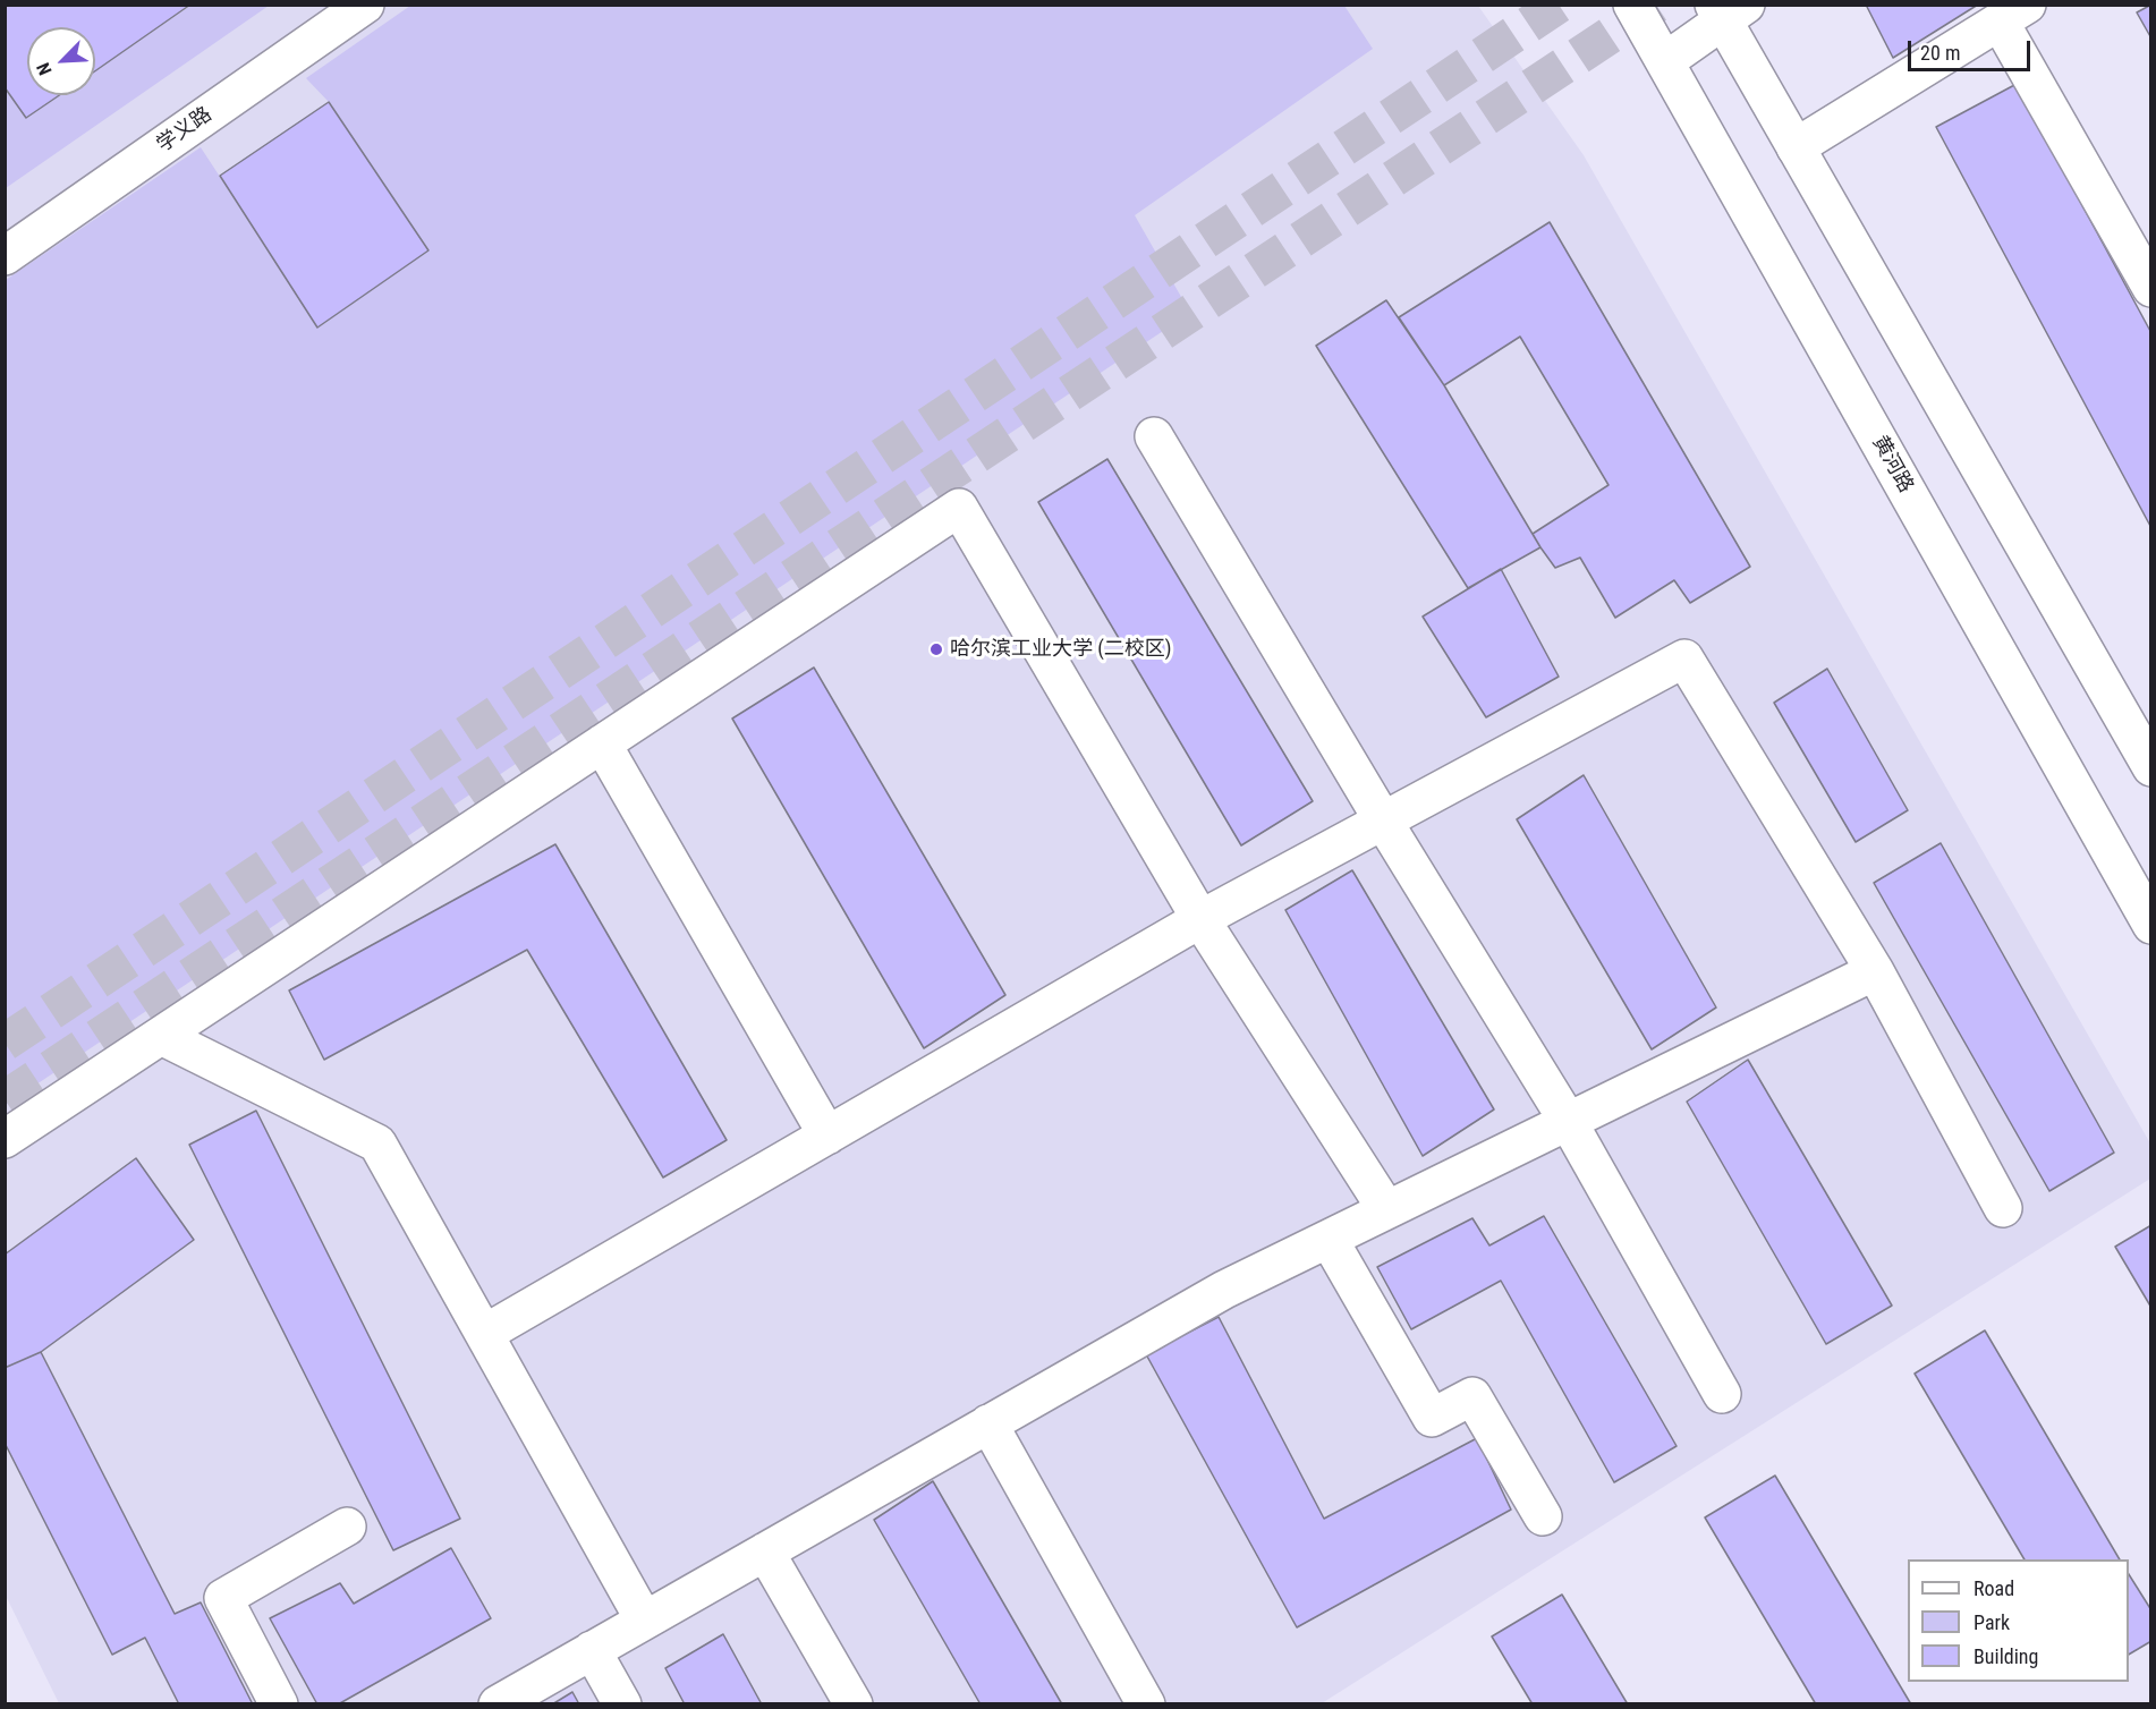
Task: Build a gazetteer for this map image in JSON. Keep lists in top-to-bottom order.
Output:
{
  "streets": {
    "street": ["学义路", "黄河路"]
  },
  "places": ["哈尔滨工业大学 (二校区)"],
  "legend": ["Road", "Park", "Building"],
  "scale_bar": "20 m",
  "north": "bottom left"
}
